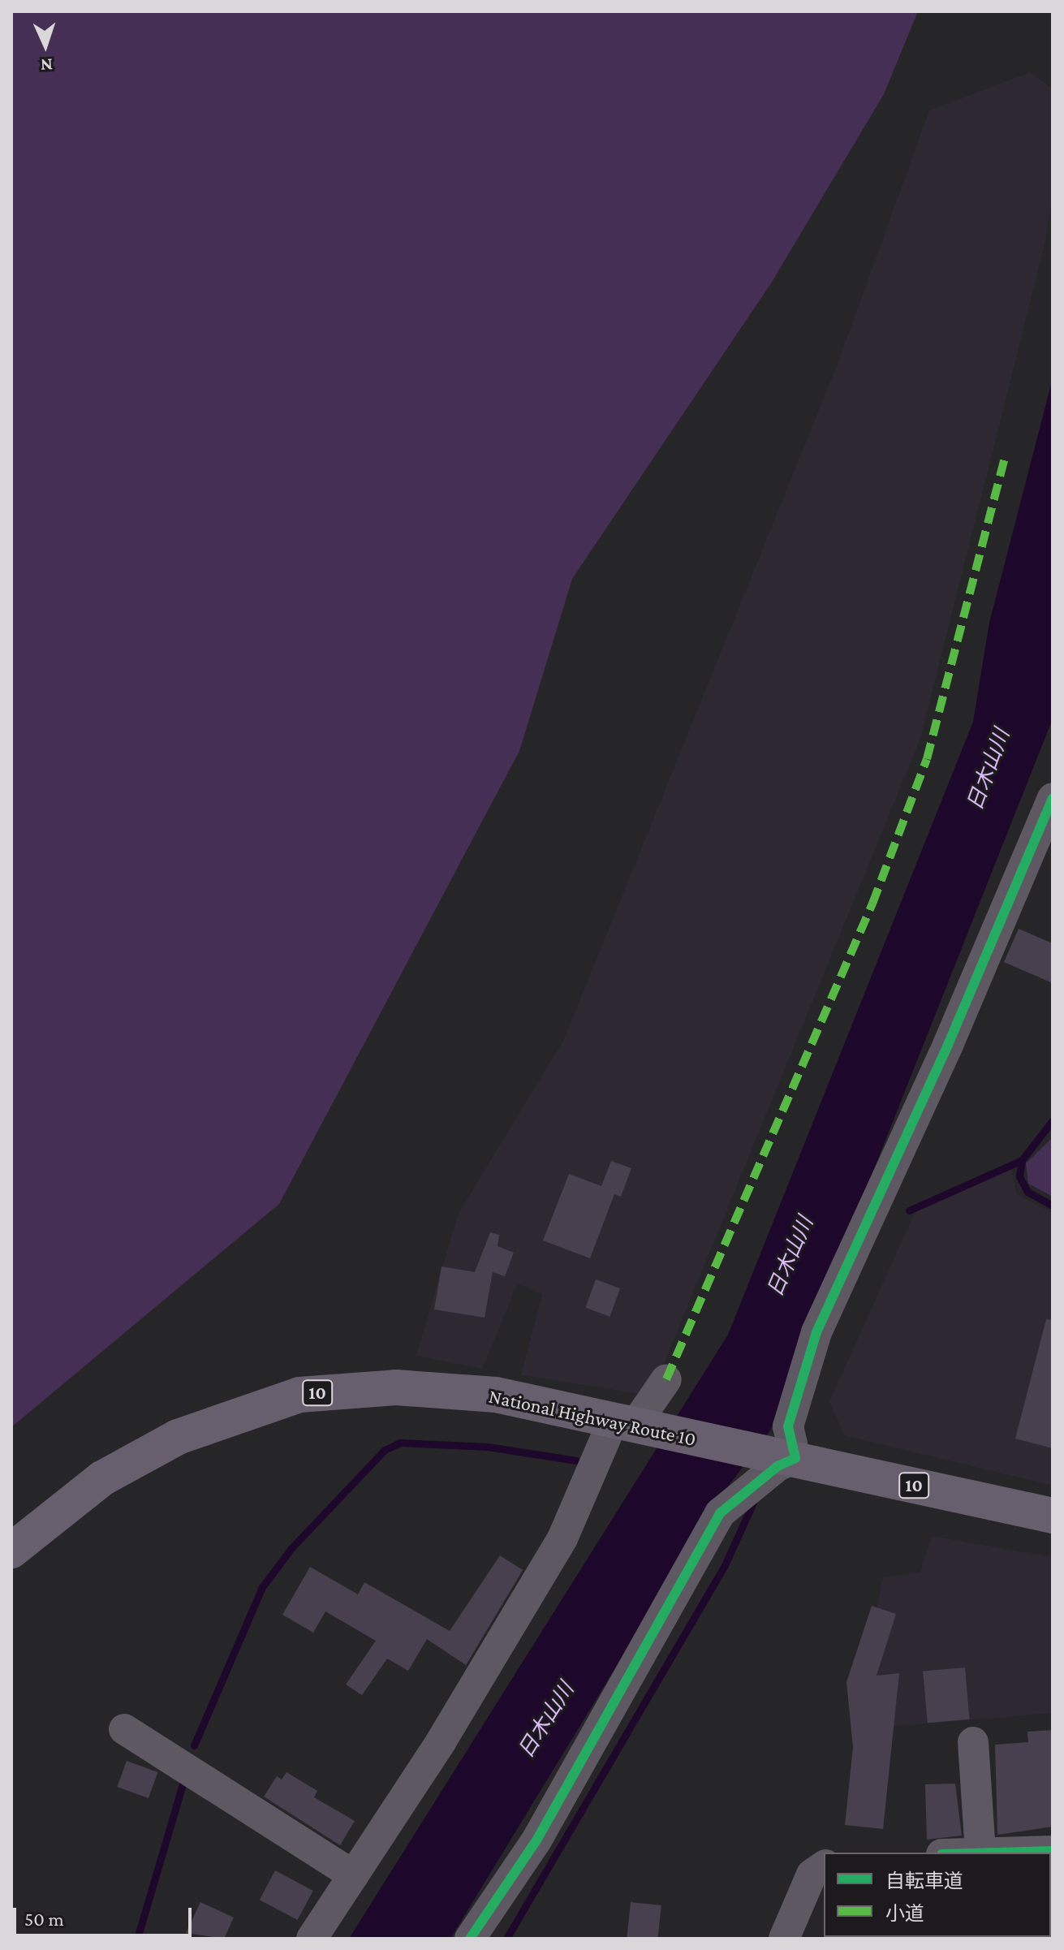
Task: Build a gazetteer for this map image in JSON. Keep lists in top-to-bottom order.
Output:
{
  "streets": {
    "highway": ["10", "National Highway Route 10"]
  },
  "water": ["日木山川"],
  "legend": ["自転車道", "小道"],
  "scale_bar": "50 m",
  "north": "bottom"
}
